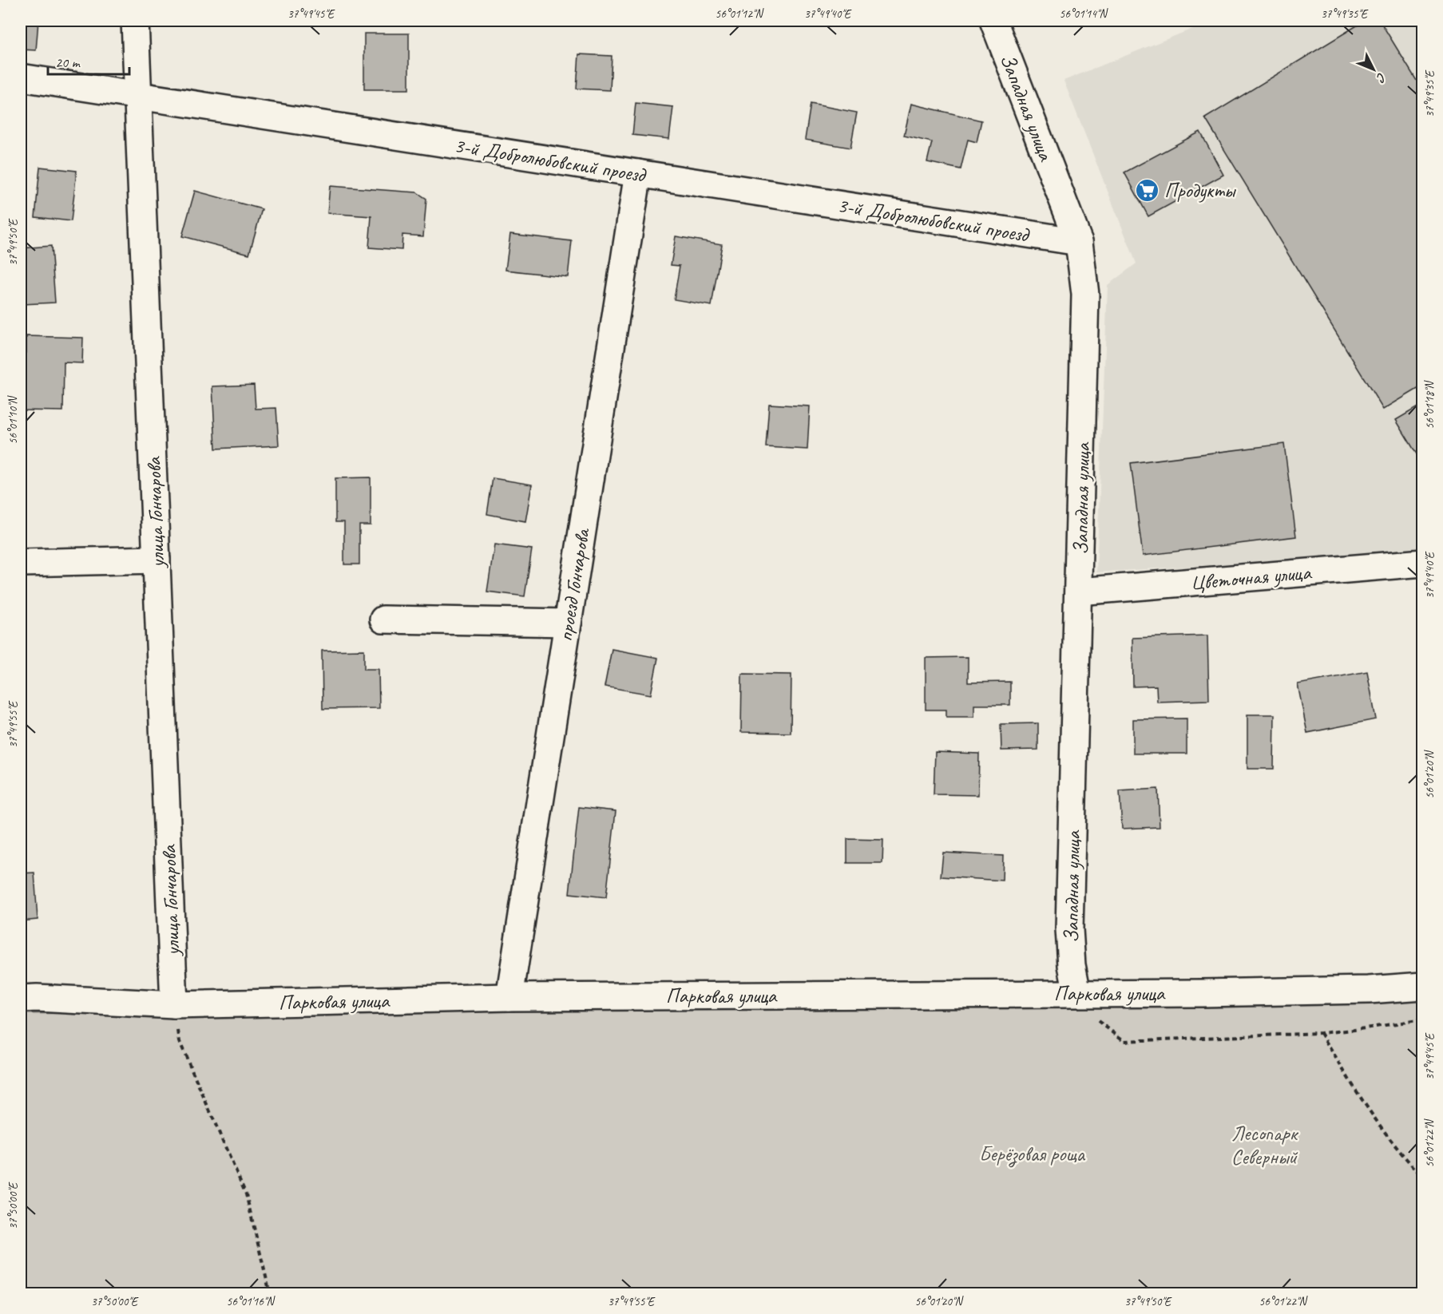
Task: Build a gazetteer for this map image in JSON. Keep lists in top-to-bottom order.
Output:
{
  "streets": {
    "street": [
      "Западная улица",
      "3-й Добролюбовский проезд",
      "улица Гончарова",
      "Цветочная улица",
      "проезд Гончарова",
      "Парковая улица"
    ]
  },
  "crossings": [
    ["Западная улица", "3-й Добролюбовский проезд"],
    ["Западная улица", "Цветочная улица"],
    ["Западная улица", "Парковая улица"],
    ["3-й Добролюбовский проезд", "улица Гончарова"],
    ["3-й Добролюбовский проезд", "проезд Гончарова"],
    ["улица Гончарова", "Парковая улица"],
    ["проезд Гончарова", "Парковая улица"]
  ],
  "parks": ["Лесопарк Северный", "Берёзовая роща"],
  "places": {
    "supermarket": ["Продукты"]
  },
  "scale_bar": "20 m",
  "north": "bottom right",
  "coordinates": [
    "37°49'45\"E",
    "56°01'12\"N",
    "37°49'40\"E",
    "56°01'14\"N",
    "37°49'35\"E",
    "37°49'50\"E",
    "56°01'18\"N",
    "56°01'10\"N",
    "37°49'55\"E",
    "56°01'20\"N",
    "56°01'22\"N",
    "37°50'00\"E",
    "56°01'16\"N"
  ]
}
